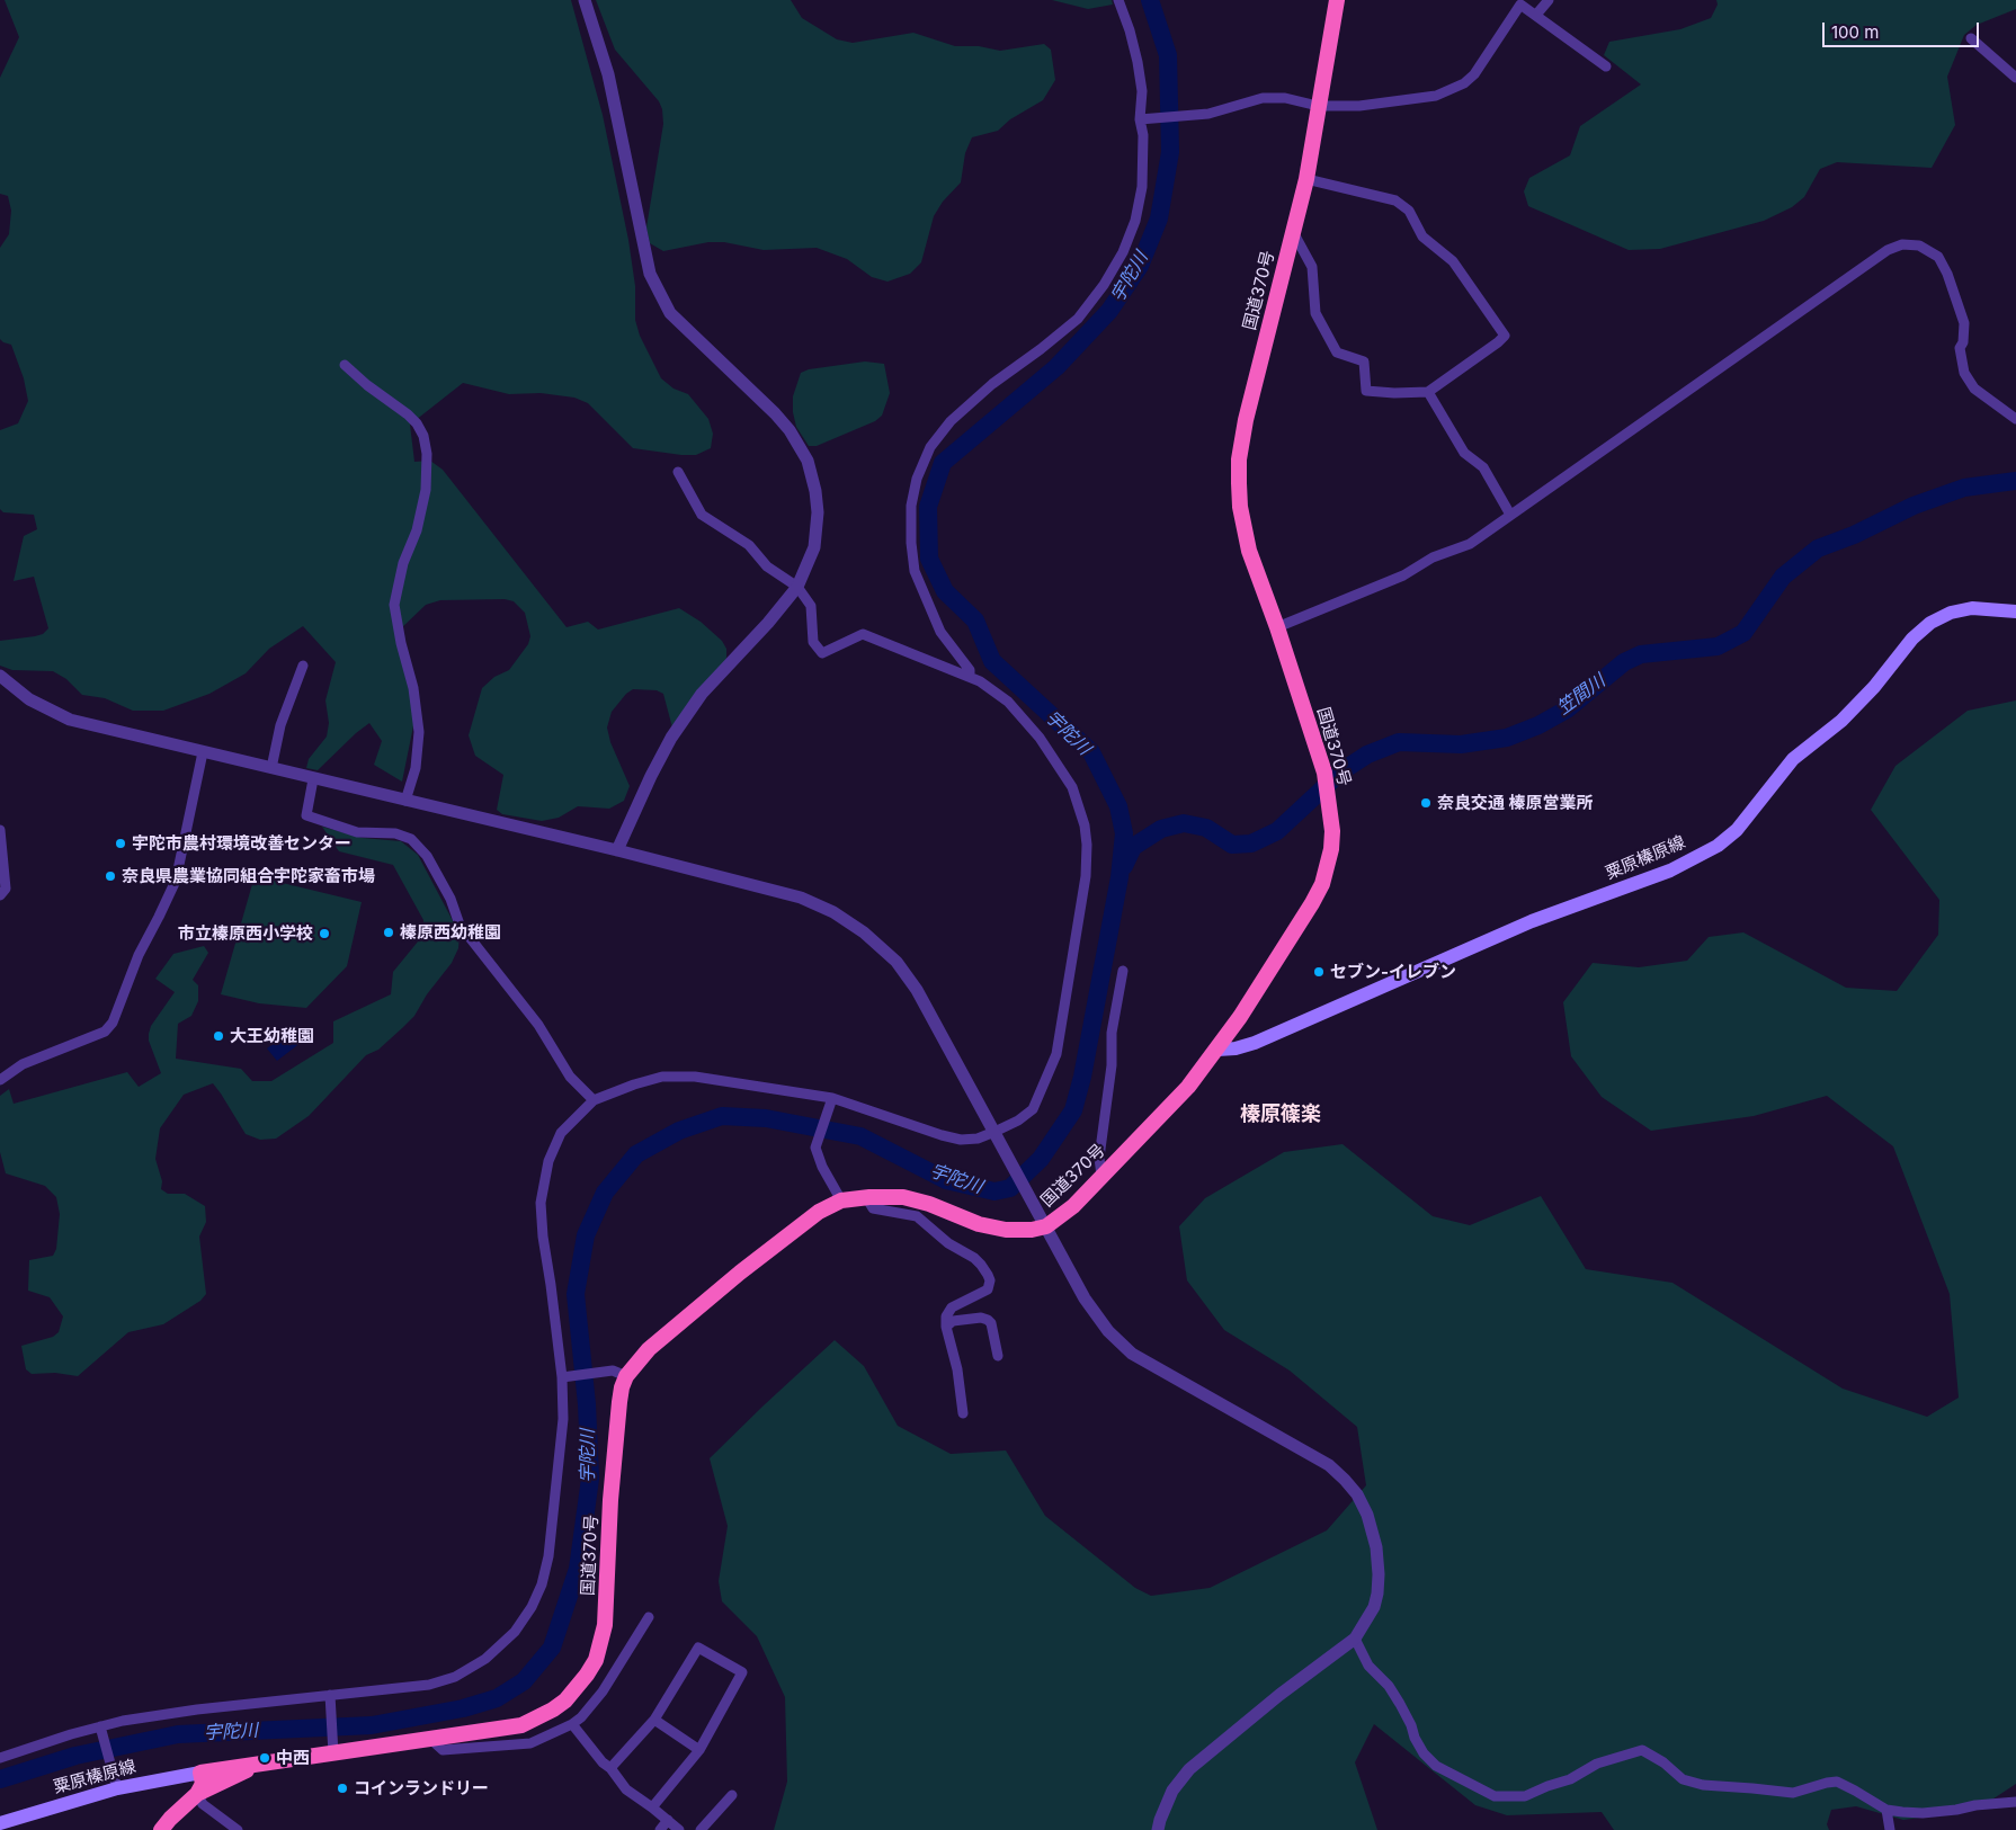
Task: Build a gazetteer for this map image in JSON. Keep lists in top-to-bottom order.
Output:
{
  "streets": {
    "highway": ["国道370号"],
    "main road": ["粟原榛原線"]
  },
  "crossings": [
    ["国道370号", "粟原榛原線"]
  ],
  "districts": ["榛原篠楽"],
  "water": ["宇陀川", "笠間川"],
  "places": [
    "奈良交通 榛原営業所",
    "宇陀市農村環境改善センター",
    "奈良県農業協同組合宇陀家畜市場",
    "榛原西幼稚園",
    "市立榛原西小学校",
    "セブン-イレブン",
    "大王幼稚園",
    "中西",
    "コインランドリー"
  ],
  "scale_bar": "100 m"
}
